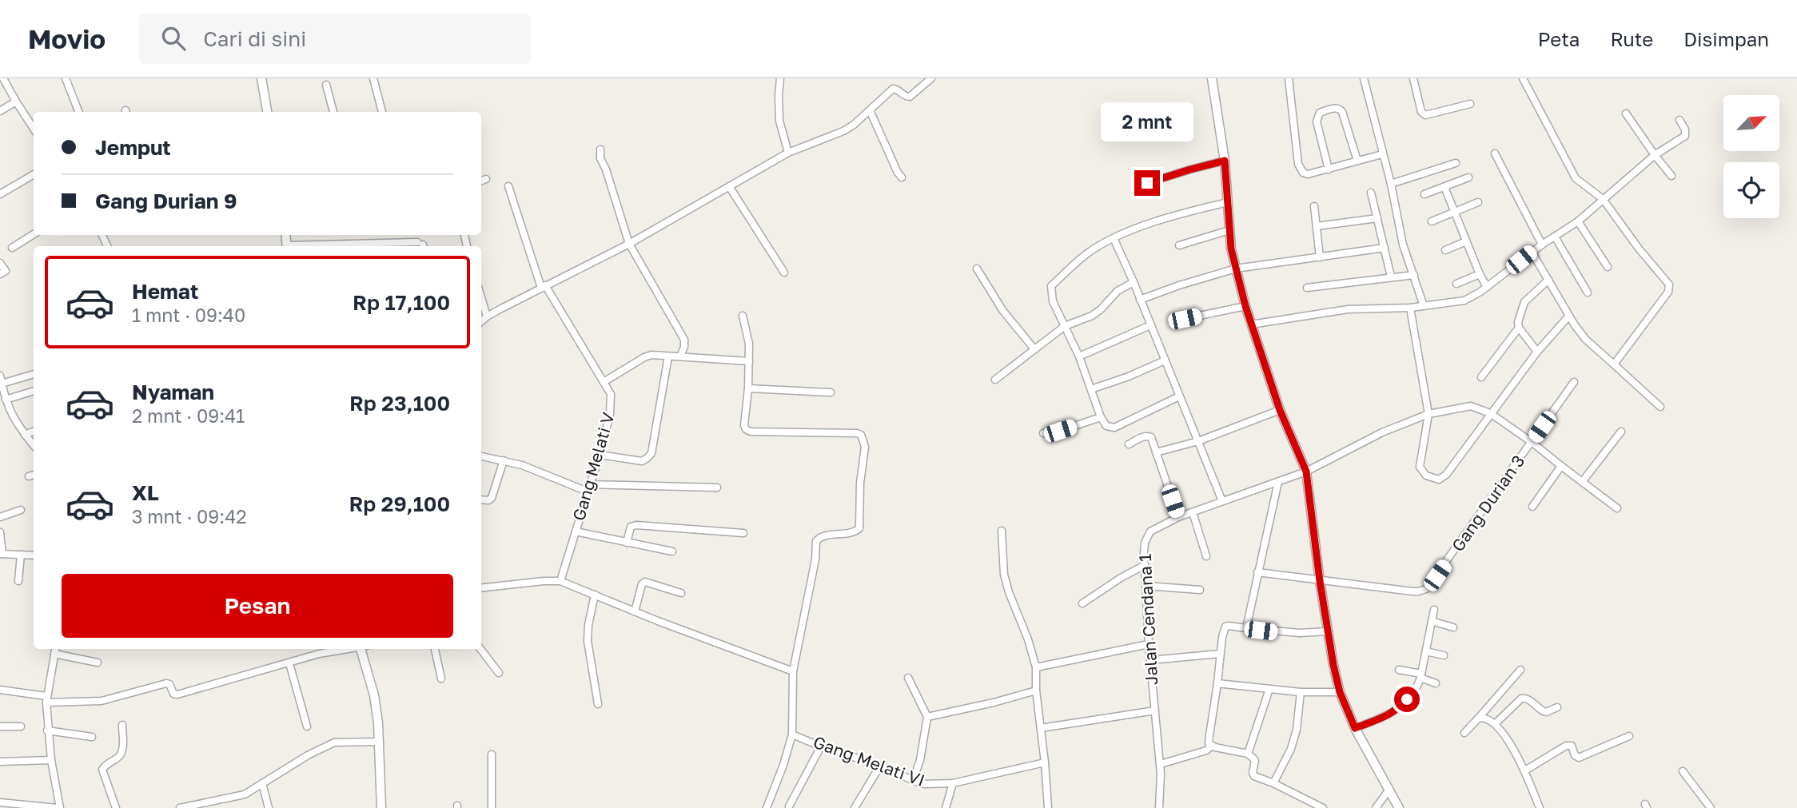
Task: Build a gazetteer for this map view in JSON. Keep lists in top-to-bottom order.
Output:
{
  "streets": {
    "street": [
      "Gang Melati V",
      "Gang Durian 3",
      "Jalan Cendana 1",
      "Gang Melati VI"
    ]
  },
  "north": "top right",
  "page": {
    "header": "Movio",
    "search": "Cari di sini",
    "nav": ["Peta", "Rute", "Disimpan"],
    "bubble": "2 mnt",
    "banner": ["Jemput", "Gang Durian 9"],
    "list": [
      {
        "name": "Hemat",
        "note": "1 mnt · 09:40",
        "value": "Rp 17,100"
      },
      {
        "name": "Nyaman",
        "note": "2 mnt · 09:41",
        "value": "Rp 23,100"
      },
      {
        "name": "XL",
        "note": "3 mnt · 09:42",
        "value": "Rp 29,100"
      }
    ],
    "buttons": "Pesan"
  }
}
